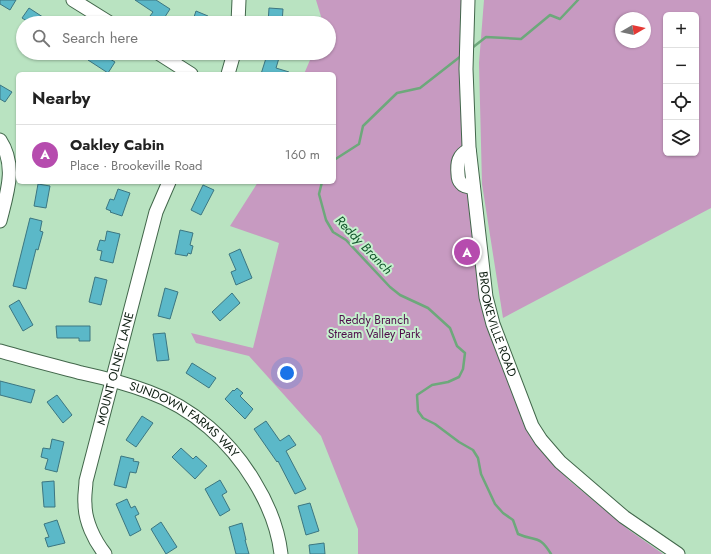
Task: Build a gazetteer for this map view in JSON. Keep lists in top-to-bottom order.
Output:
{
  "streets": {
    "street": ["BROOKEVILLE ROAD", "MOUNT OLNEY LANE", "SUNDOWN FARMS WAY"]
  },
  "crossings": [
    ["MOUNT OLNEY LANE", "SUNDOWN FARMS WAY"]
  ],
  "water": ["Reddy Branch"],
  "parks": ["Reddy Branch Stream Valley Park"],
  "north": "right",
  "page": {
    "map_buttons": ["+", "−"],
    "search": "Search here",
    "heading": "Nearby",
    "list": [
      {
        "mark": "A",
        "name": "Oakley Cabin",
        "note": "Place · Brookeville Road",
        "value": "160 m"
      }
    ],
    "pins": "A"
  }
}
